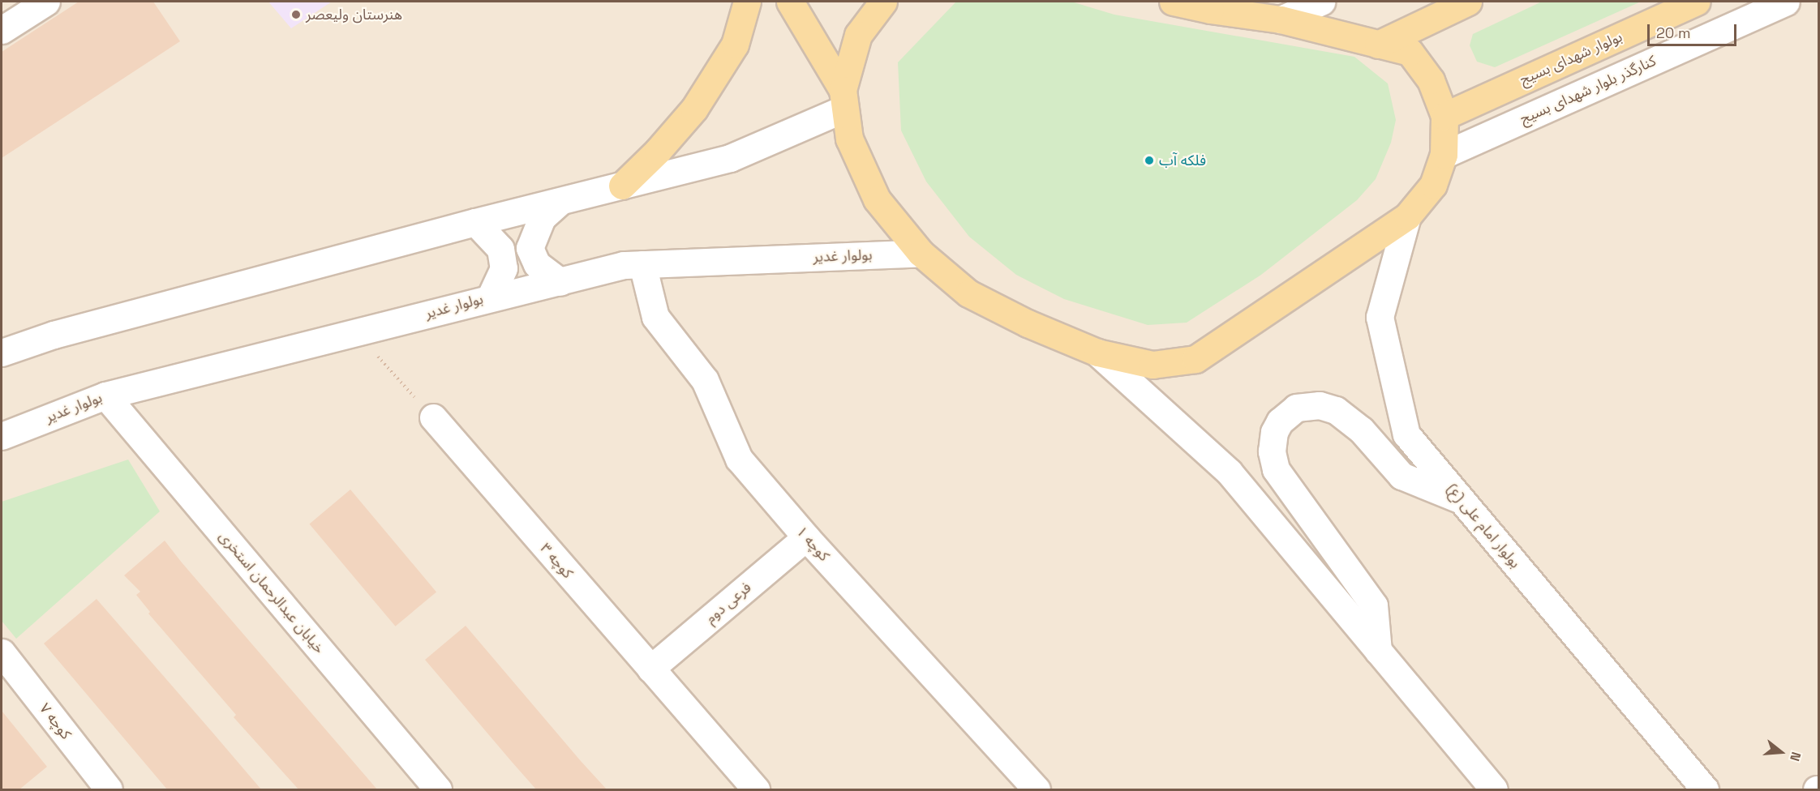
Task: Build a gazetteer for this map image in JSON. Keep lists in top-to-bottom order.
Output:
{
  "streets": {
    "main road": ["بولوار شهدای بسیج"],
    "street": [
      "کنارگذر بلوار شهدای بسیج",
      "بولوار غدیر",
      "بولوار امام علی (ع)",
      "کوچه ۱",
      "کوچه ۳",
      "خیابان عبدالرحمان استخری",
      "فرعی دوم",
      "کوچه ۷"
    ]
  },
  "crossings": [
    ["بولوار غدیر", "کوچه ۱"],
    ["بولوار غدیر", "خیابان عبدالرحمان استخری"],
    ["کوچه ۱", "فرعی دوم"],
    ["کوچه ۳", "فرعی دوم"]
  ],
  "places": ["هنرستان ولیعصر", "فلکه آب"],
  "scale_bar": "20 m",
  "north": "right"
}
